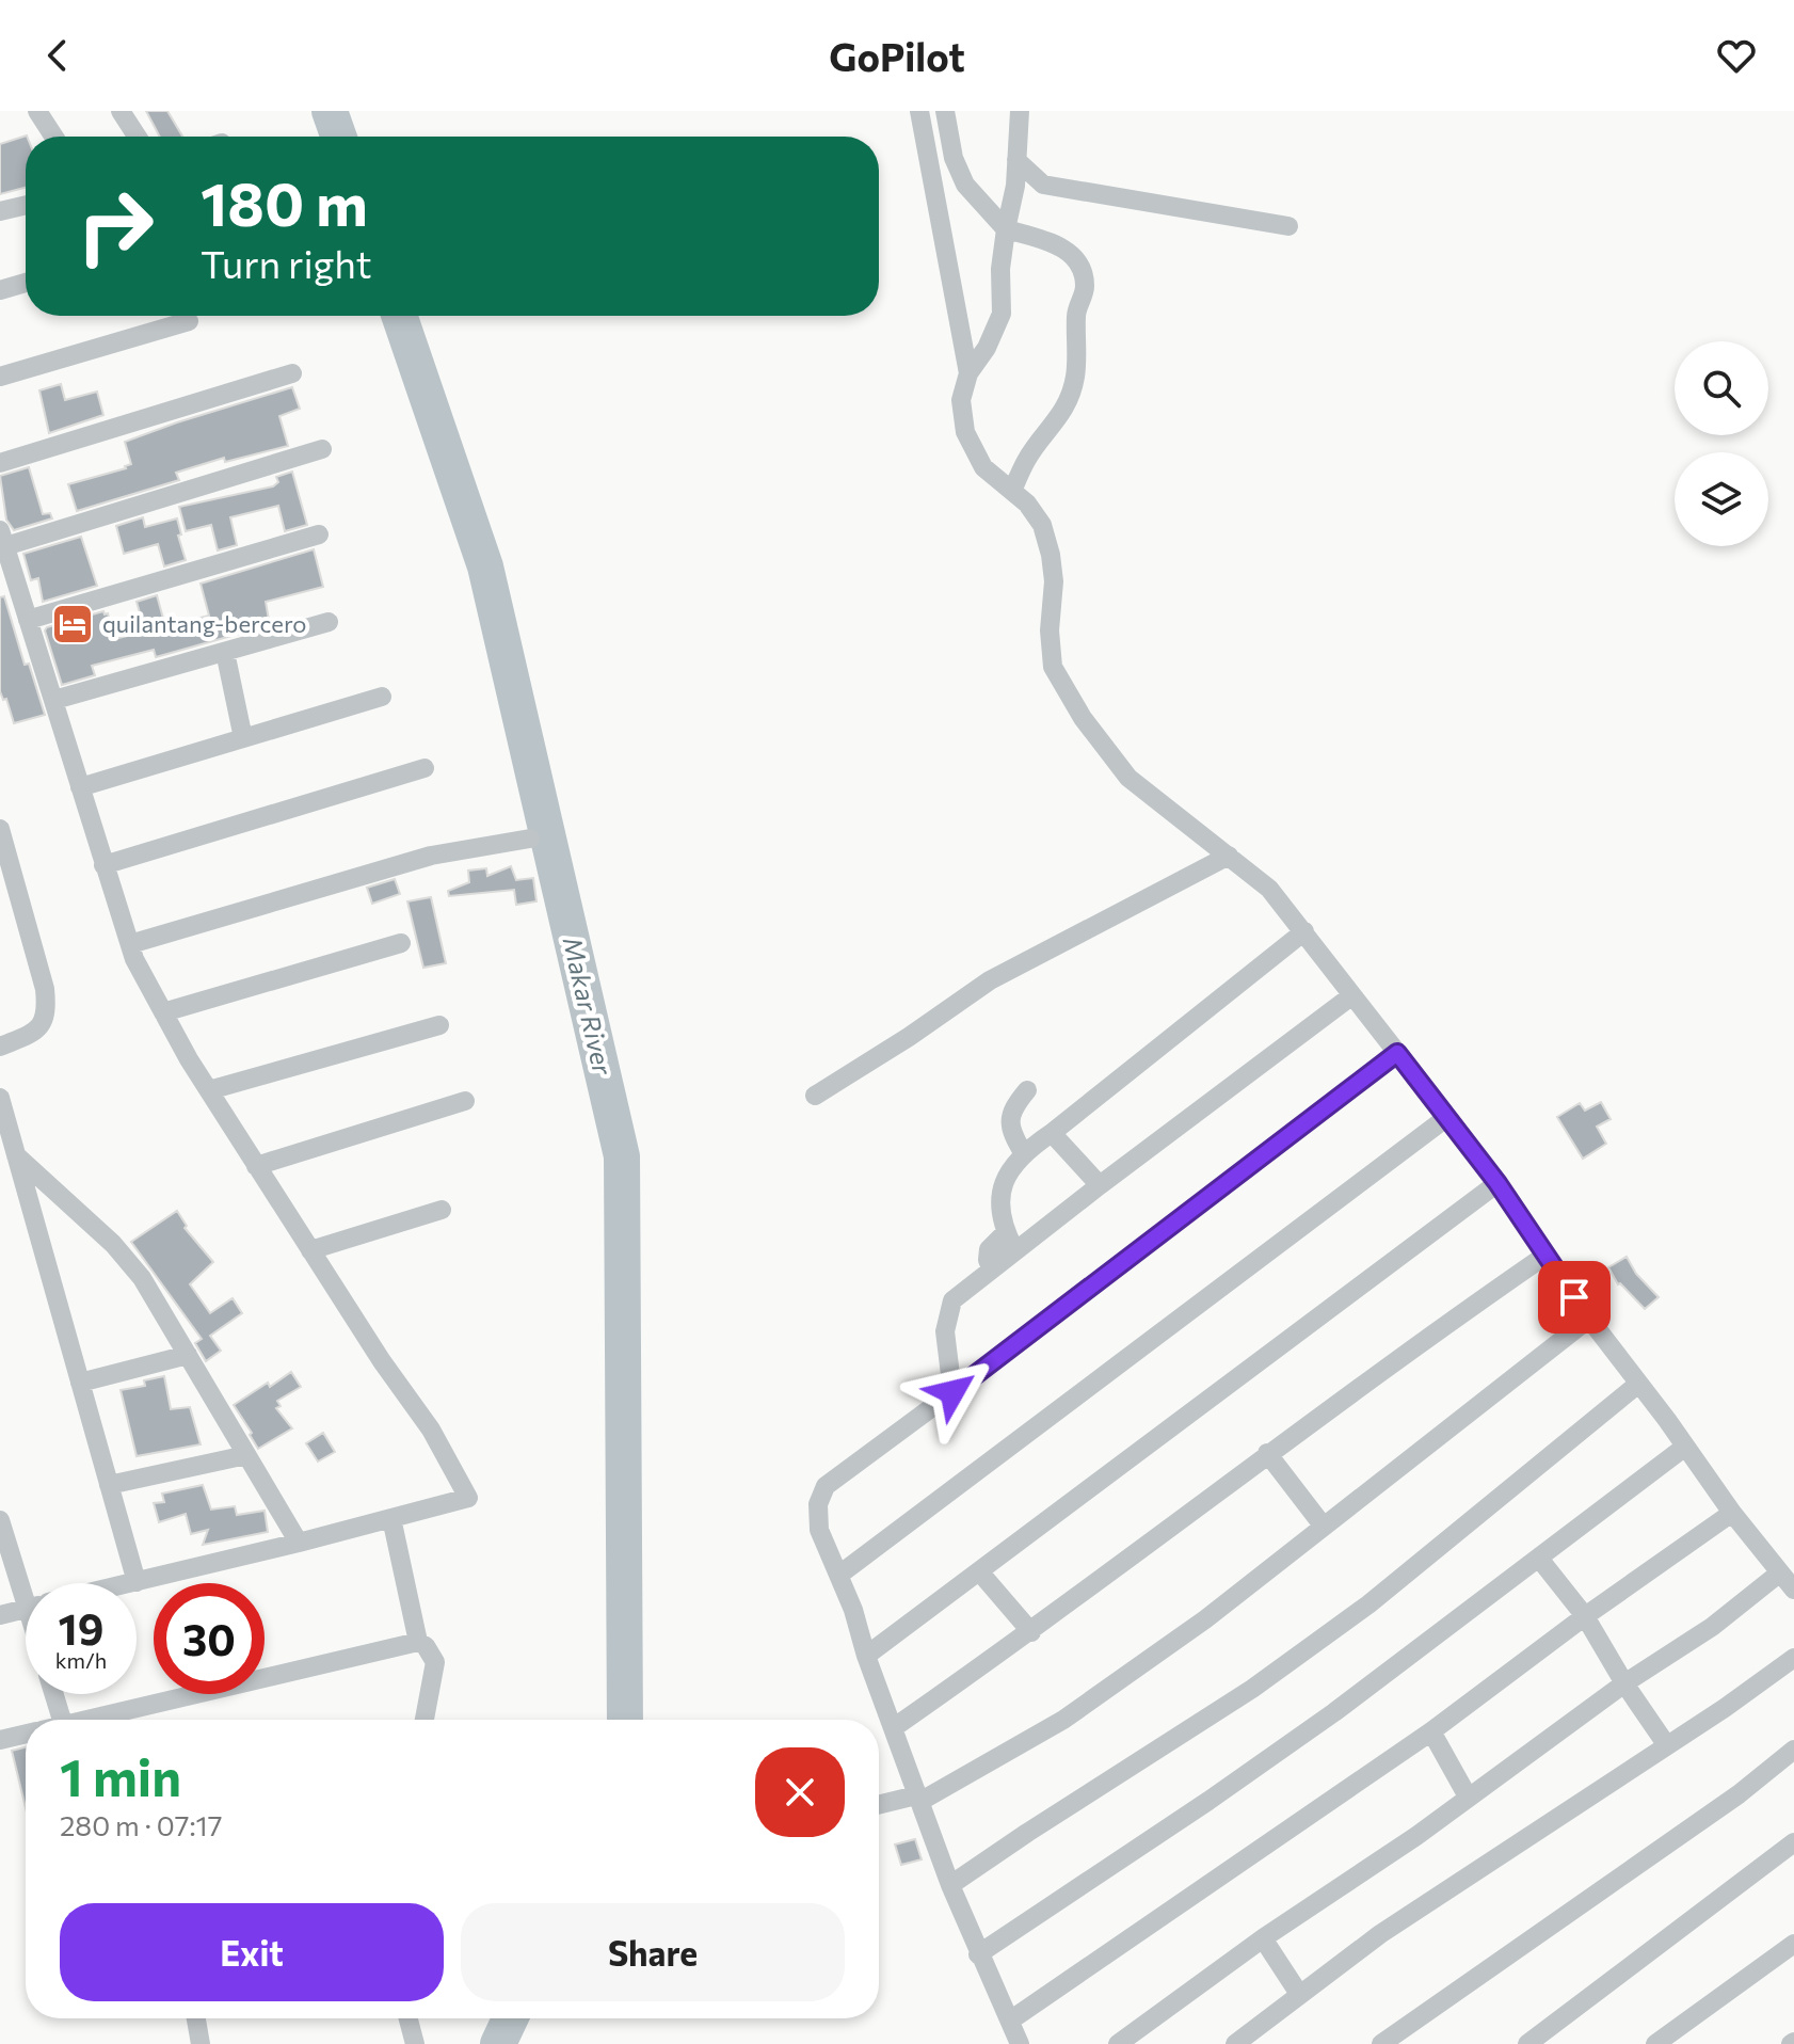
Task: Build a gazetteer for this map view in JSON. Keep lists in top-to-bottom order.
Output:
{
  "water": ["Makar River"],
  "places": {
    "hotel": ["quilantang-bercero"]
  },
  "page": {
    "header": "GoPilot",
    "turn": ["180 m", "Turn right"],
    "speed": "19 km/h",
    "limit": "30",
    "heading": ["1 min", "280 m · 07:17"],
    "buttons": ["Exit", "Share"]
  }
}
